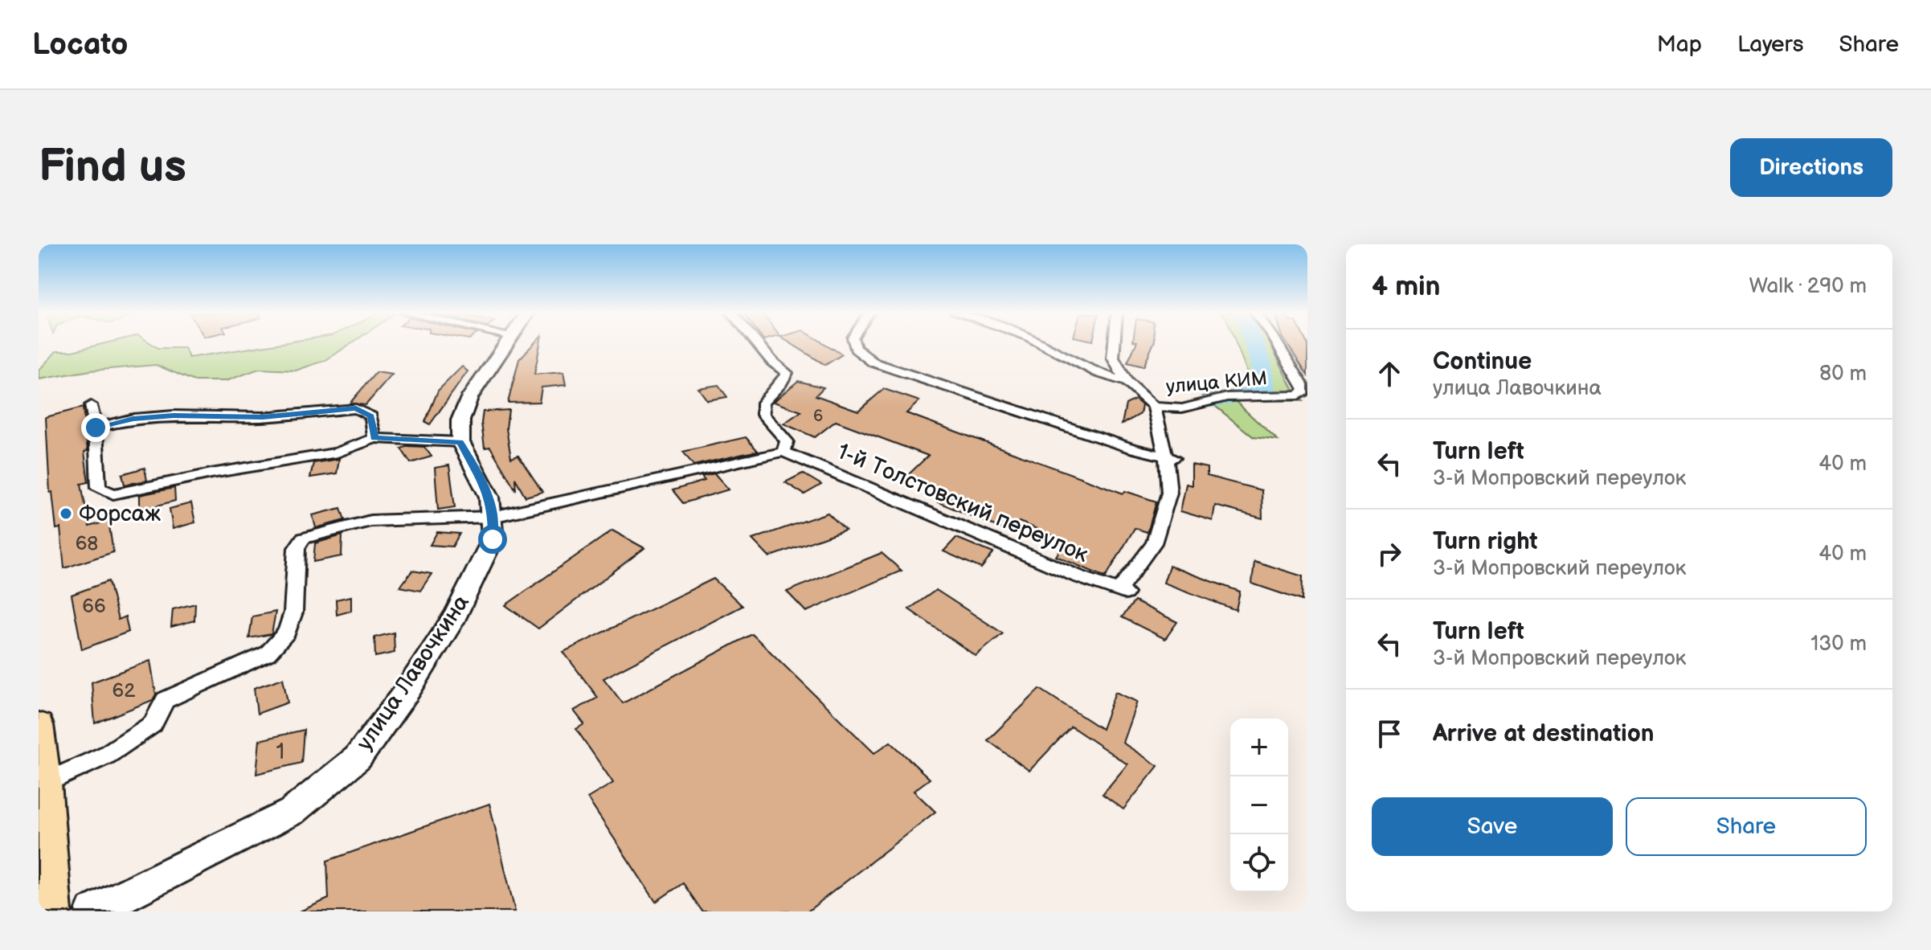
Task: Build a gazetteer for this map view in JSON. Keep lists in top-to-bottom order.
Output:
{
  "streets": {
    "main road": ["улица Лавочкина"],
    "street": ["улица КИМ", "1-й Толстовский переулок"]
  },
  "places": ["Форсаж"],
  "house_numbers": [
    "6",
    "68",
    "66",
    "62",
    "1"
  ],
  "page": {
    "header": "Locato",
    "nav": ["Map", "Layers", "Share"],
    "buttons": [
      "Directions",
      ["Save", "Share"]
    ],
    "title": "Find us",
    "heading": ["4 min", "Walk · 290 m"],
    "list": [
      ["Continue", "улица Лавочкина", "80 m"],
      ["Turn left", "3-й Мопровский переулок", "40 m"],
      ["Turn right", "3-й Мопровский переулок", "40 m"],
      ["Turn left", "3-й Мопровский переулок", "130 m"],
      "Arrive at destination"
    ],
    "map_buttons": ["+", "−"]
  }
}
